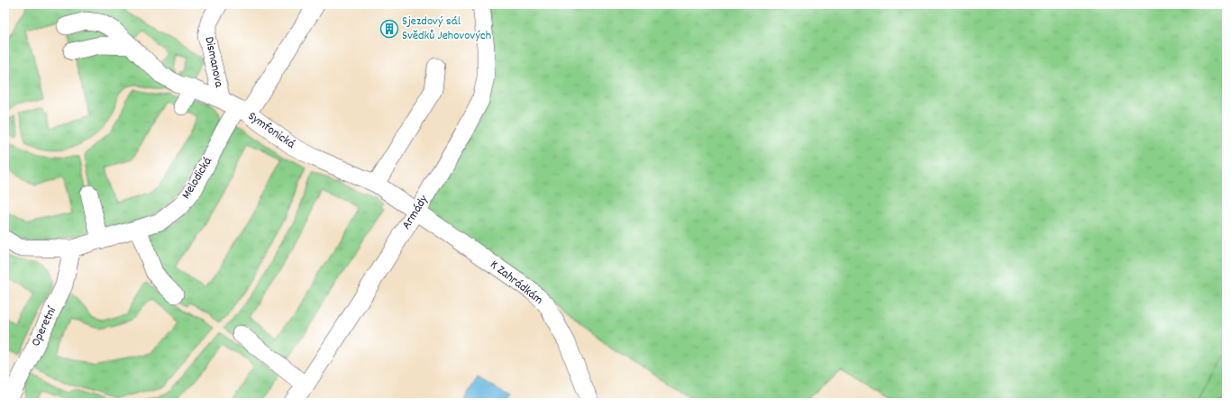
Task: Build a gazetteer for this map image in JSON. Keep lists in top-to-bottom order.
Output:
{
  "streets": {
    "street": [
      "Dismanova",
      "Symfonická",
      "Melodická",
      "Armády",
      "K Zahrádkám",
      "Operetní"
    ]
  },
  "crossings": [
    ["Dismanova", "Symfonická"],
    ["Symfonická", "Melodická"],
    ["Symfonická", "Armády"],
    ["Symfonická", "K Zahrádkám"],
    ["Melodická", "Operetní"],
    ["Armády", "K Zahrádkám"]
  ],
  "places": {
    "building": ["Sjezdový sál Svědků Jehovových"]
  }
}
